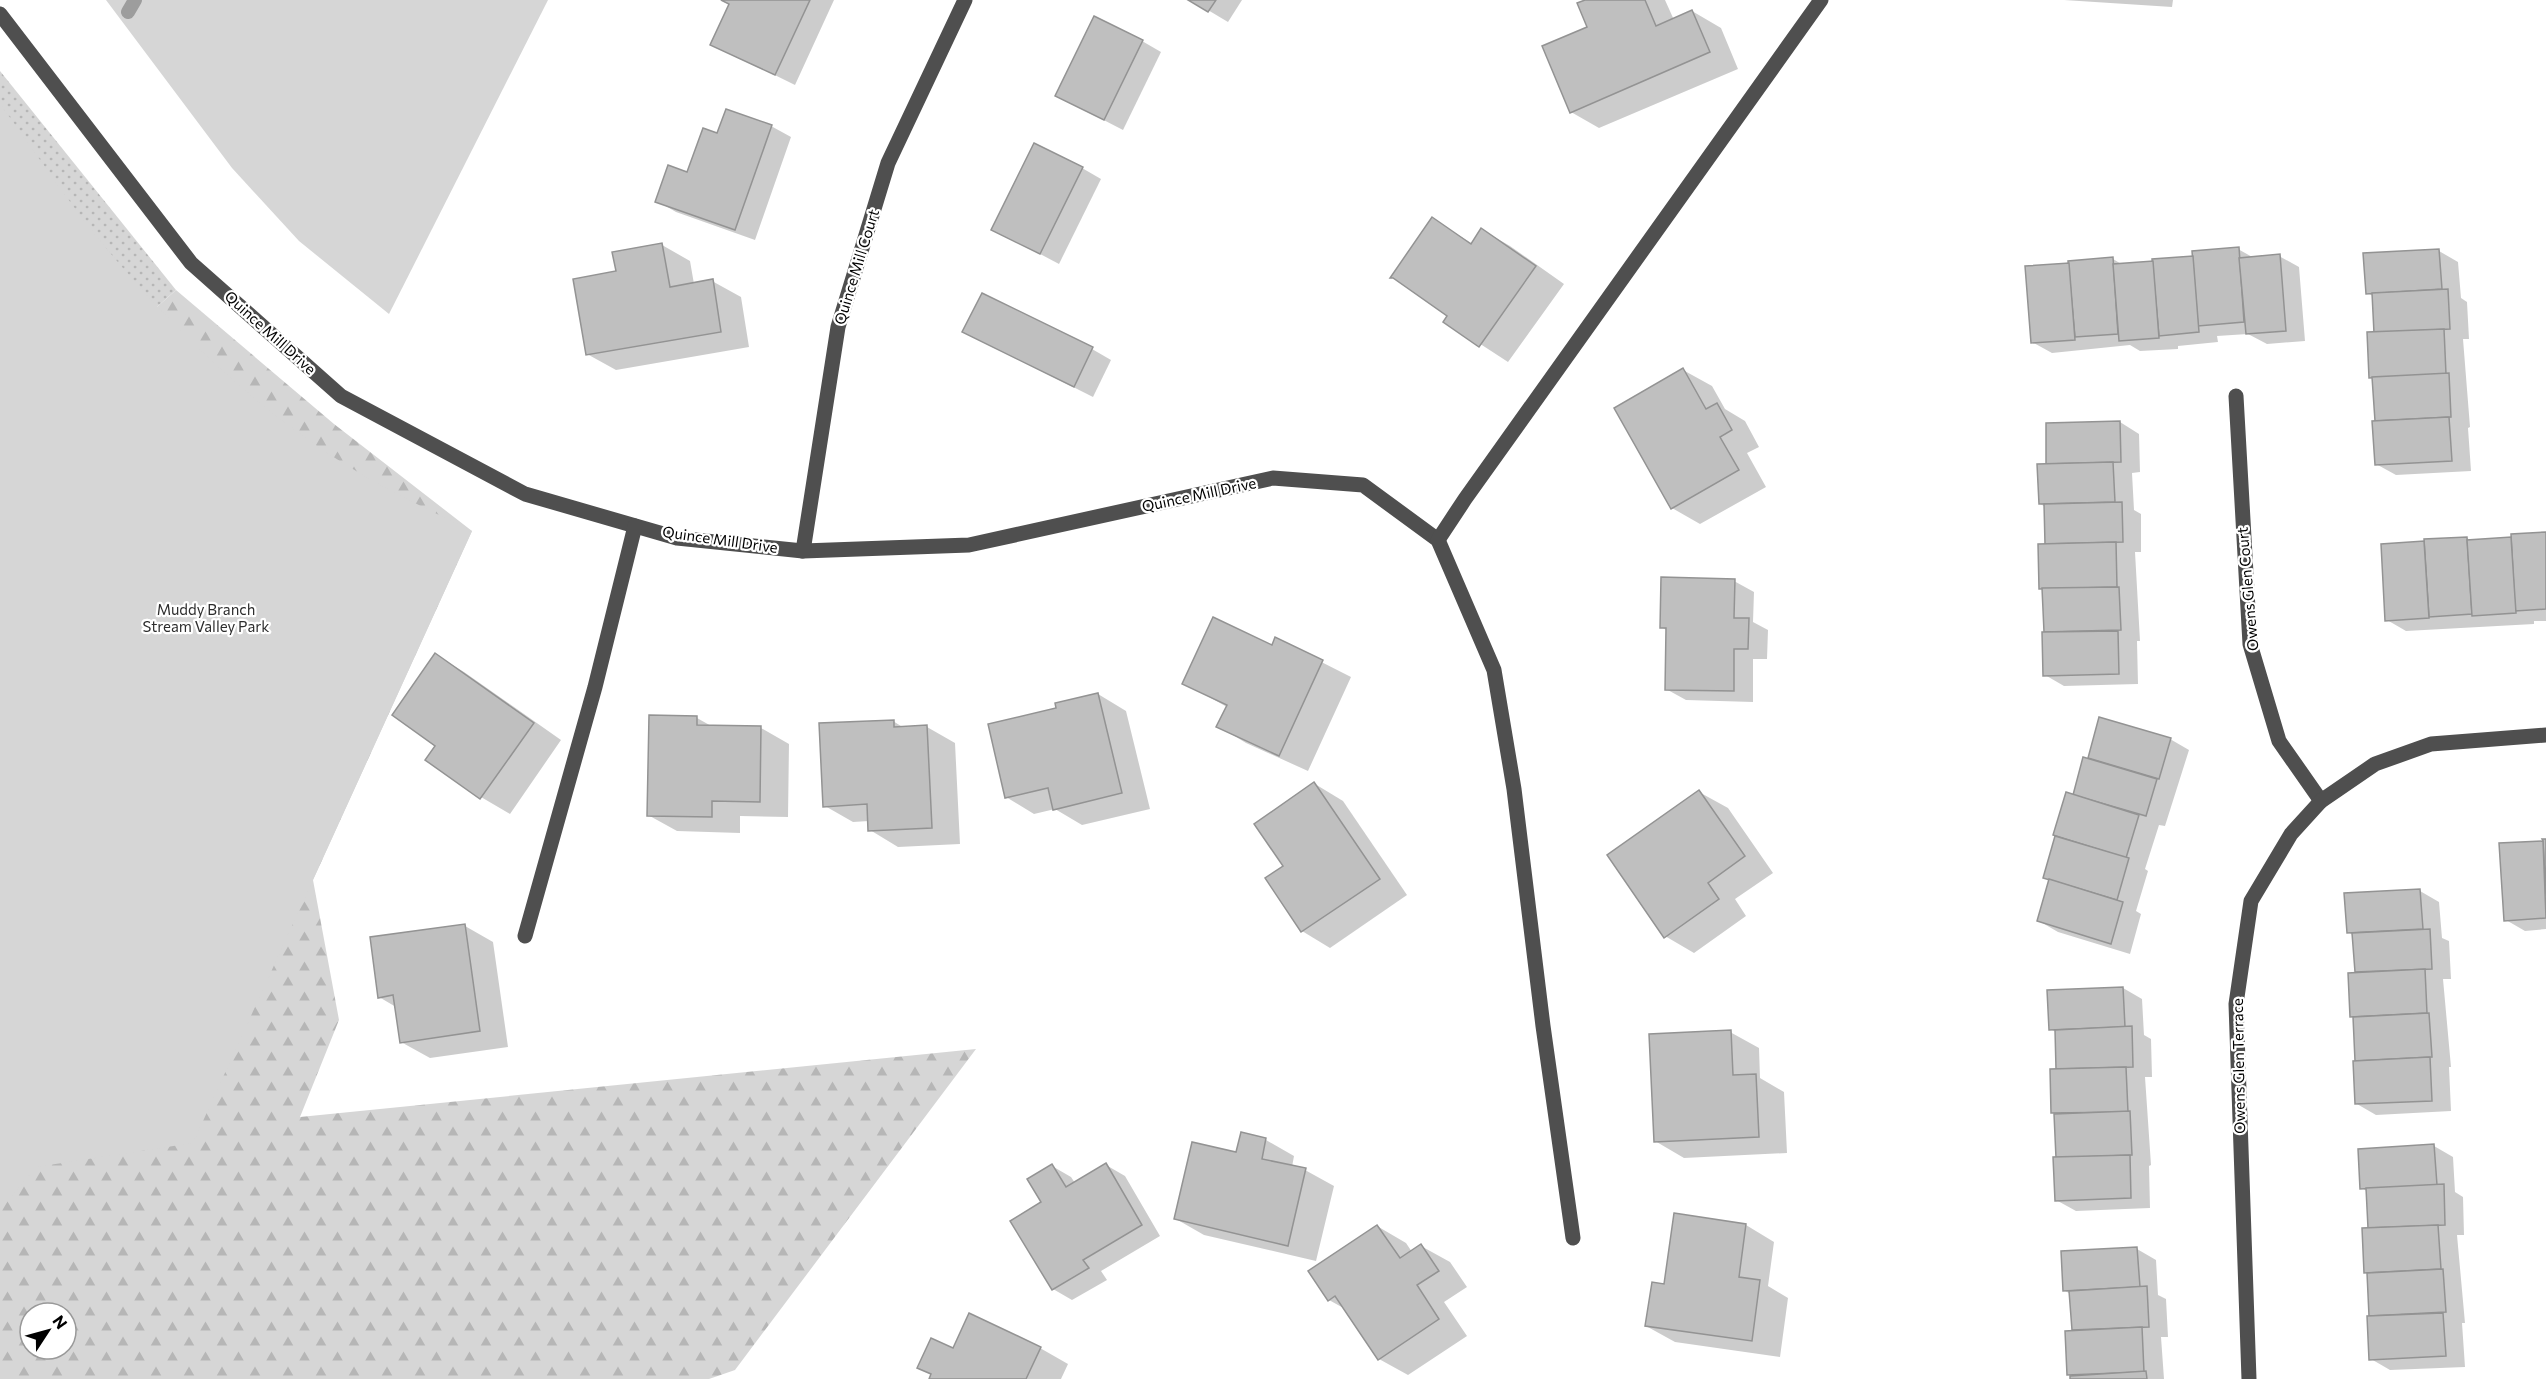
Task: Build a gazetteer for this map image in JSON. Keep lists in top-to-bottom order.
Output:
{
  "streets": {
    "street": [
      "Quince Mill Court",
      "Quince Mill Drive",
      "Owens Glen Court",
      "Owens Glen Terrace"
    ]
  },
  "crossings": [
    ["Quince Mill Court", "Quince Mill Drive"],
    ["Owens Glen Court", "Owens Glen Terrace"]
  ],
  "parks": ["Muddy Branch Stream Valley Park"],
  "north": "top right"
}
